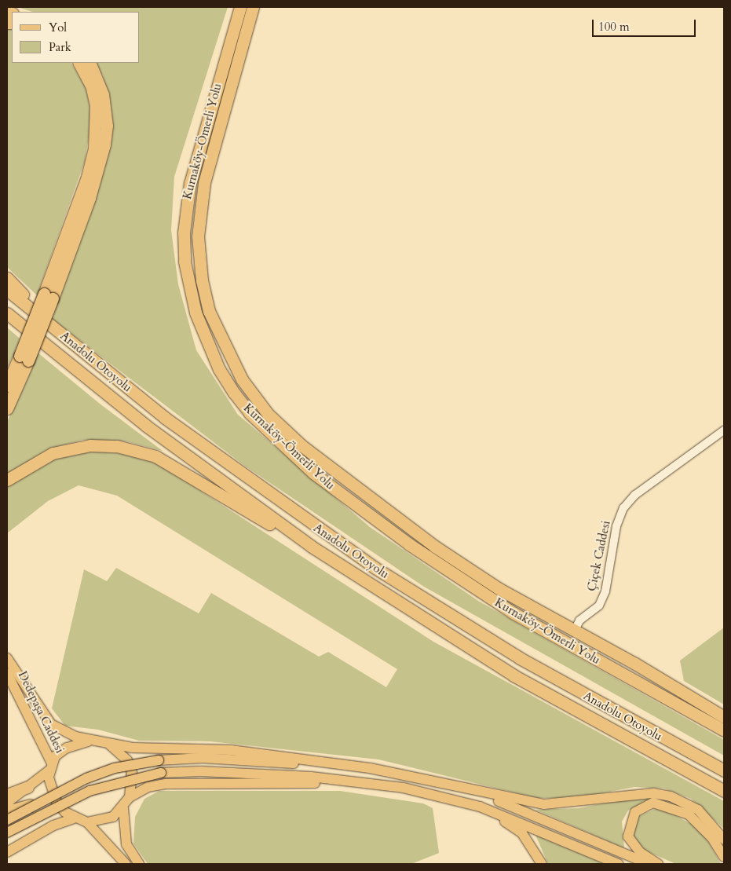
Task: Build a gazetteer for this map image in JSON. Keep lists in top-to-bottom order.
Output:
{
  "streets": {
    "highway": ["Kurnaköy-Ömerli Yolu", "Anadolu Otoyolu"],
    "main road": ["Dedepaşa Caddesi"],
    "street": ["Çiçek Caddesi"]
  },
  "crossings": [
    ["Kurnaköy-Ömerli Yolu", "Çiçek Caddesi"]
  ],
  "legend": ["Yol", "Park"],
  "scale_bar": "100 m"
}
